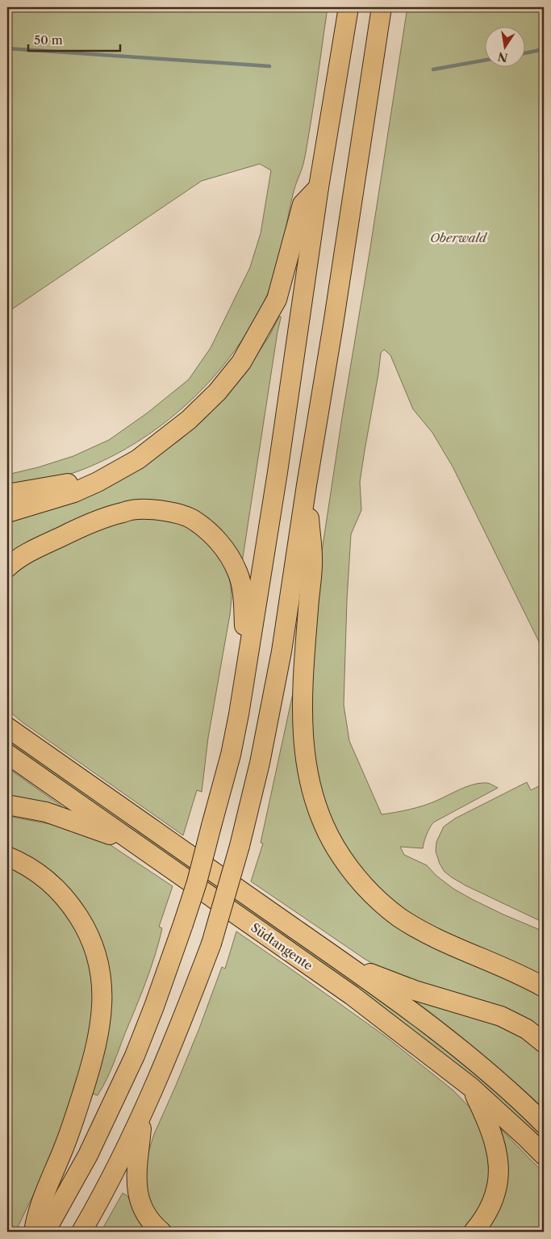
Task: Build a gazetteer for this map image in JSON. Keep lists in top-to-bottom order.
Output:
{
  "streets": {
    "highway": ["Südtangente"]
  },
  "parks": ["Oberwald"],
  "scale_bar": "50 m",
  "north": "bottom"
}
